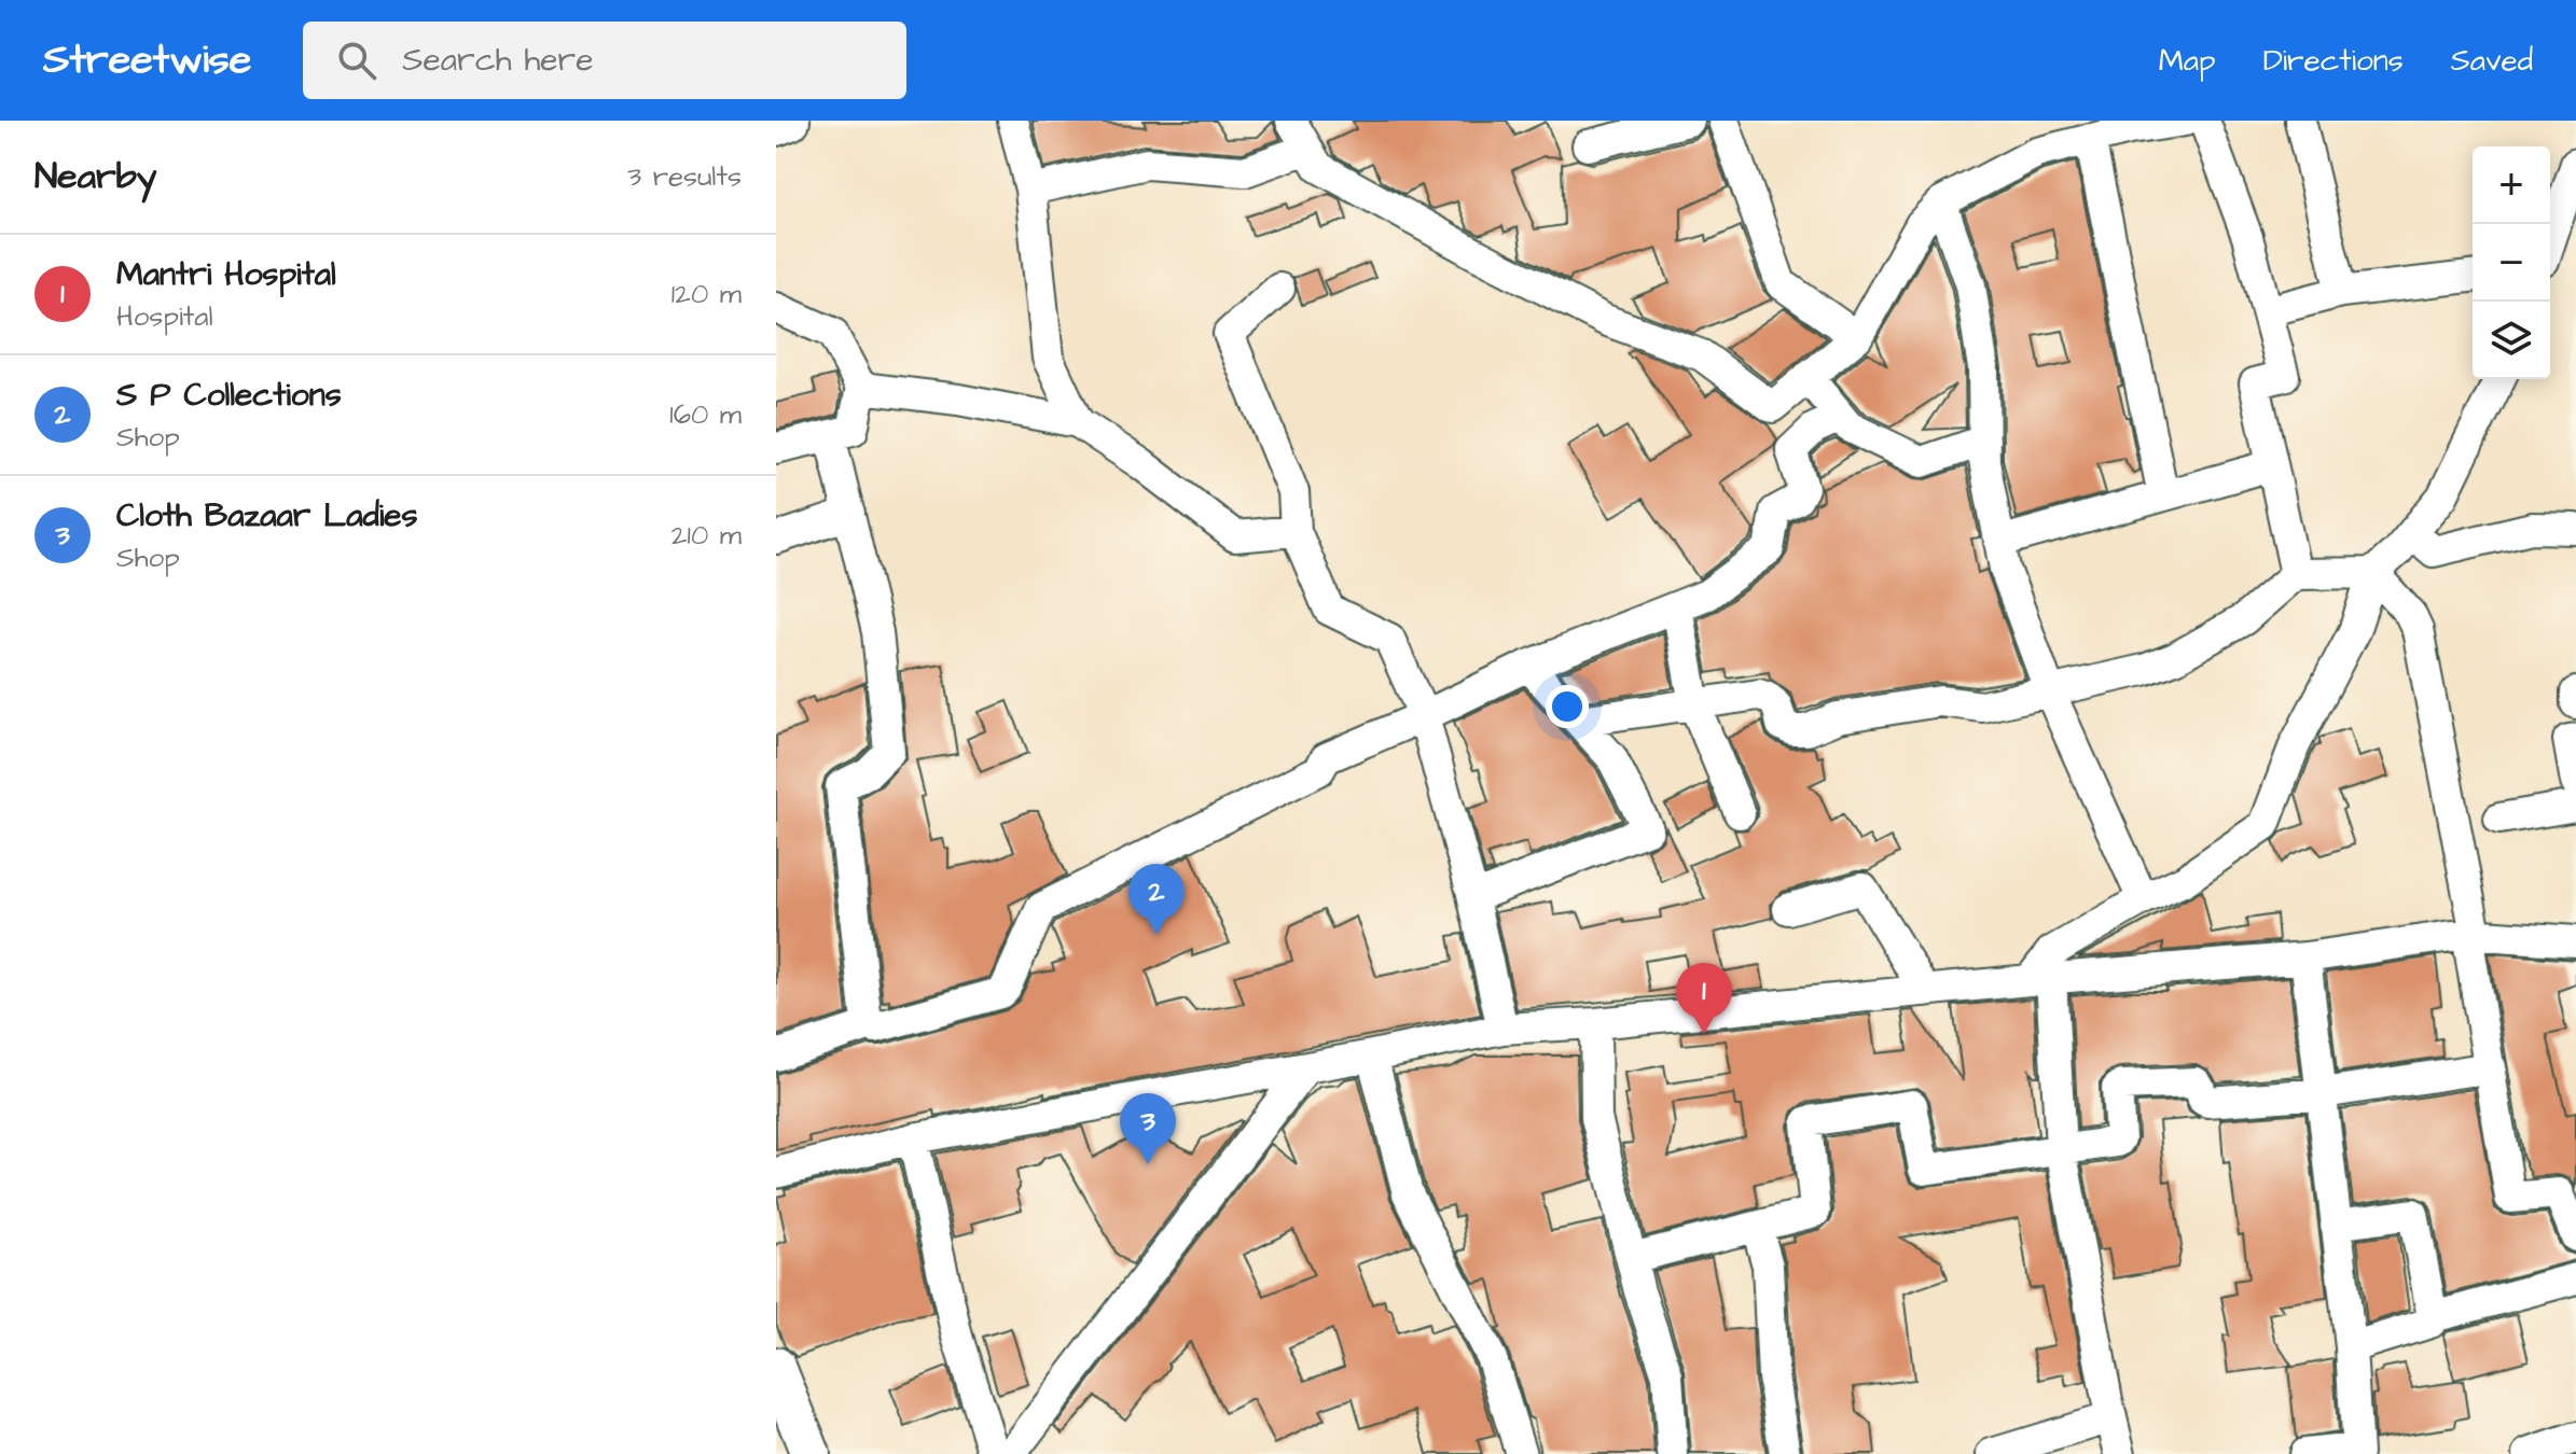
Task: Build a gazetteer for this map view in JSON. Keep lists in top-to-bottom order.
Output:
{
  "page": {
    "header": "Streetwise",
    "search": "Search here",
    "nav": ["Map", "Directions", "Saved"],
    "heading": ["Nearby", "3 results"],
    "map_buttons": ["+", "−"],
    "list": [
      {
        "mark": "1",
        "name": "Mantri Hospital",
        "note": "Hospital",
        "value": "120 m"
      },
      {
        "mark": "2",
        "name": "S P Collections",
        "note": "Shop",
        "value": "160 m"
      },
      {
        "mark": "3",
        "name": "Cloth Bazaar Ladies",
        "note": "Shop",
        "value": "210 m"
      }
    ],
    "pins": ["2", "1", "3"]
  }
}
